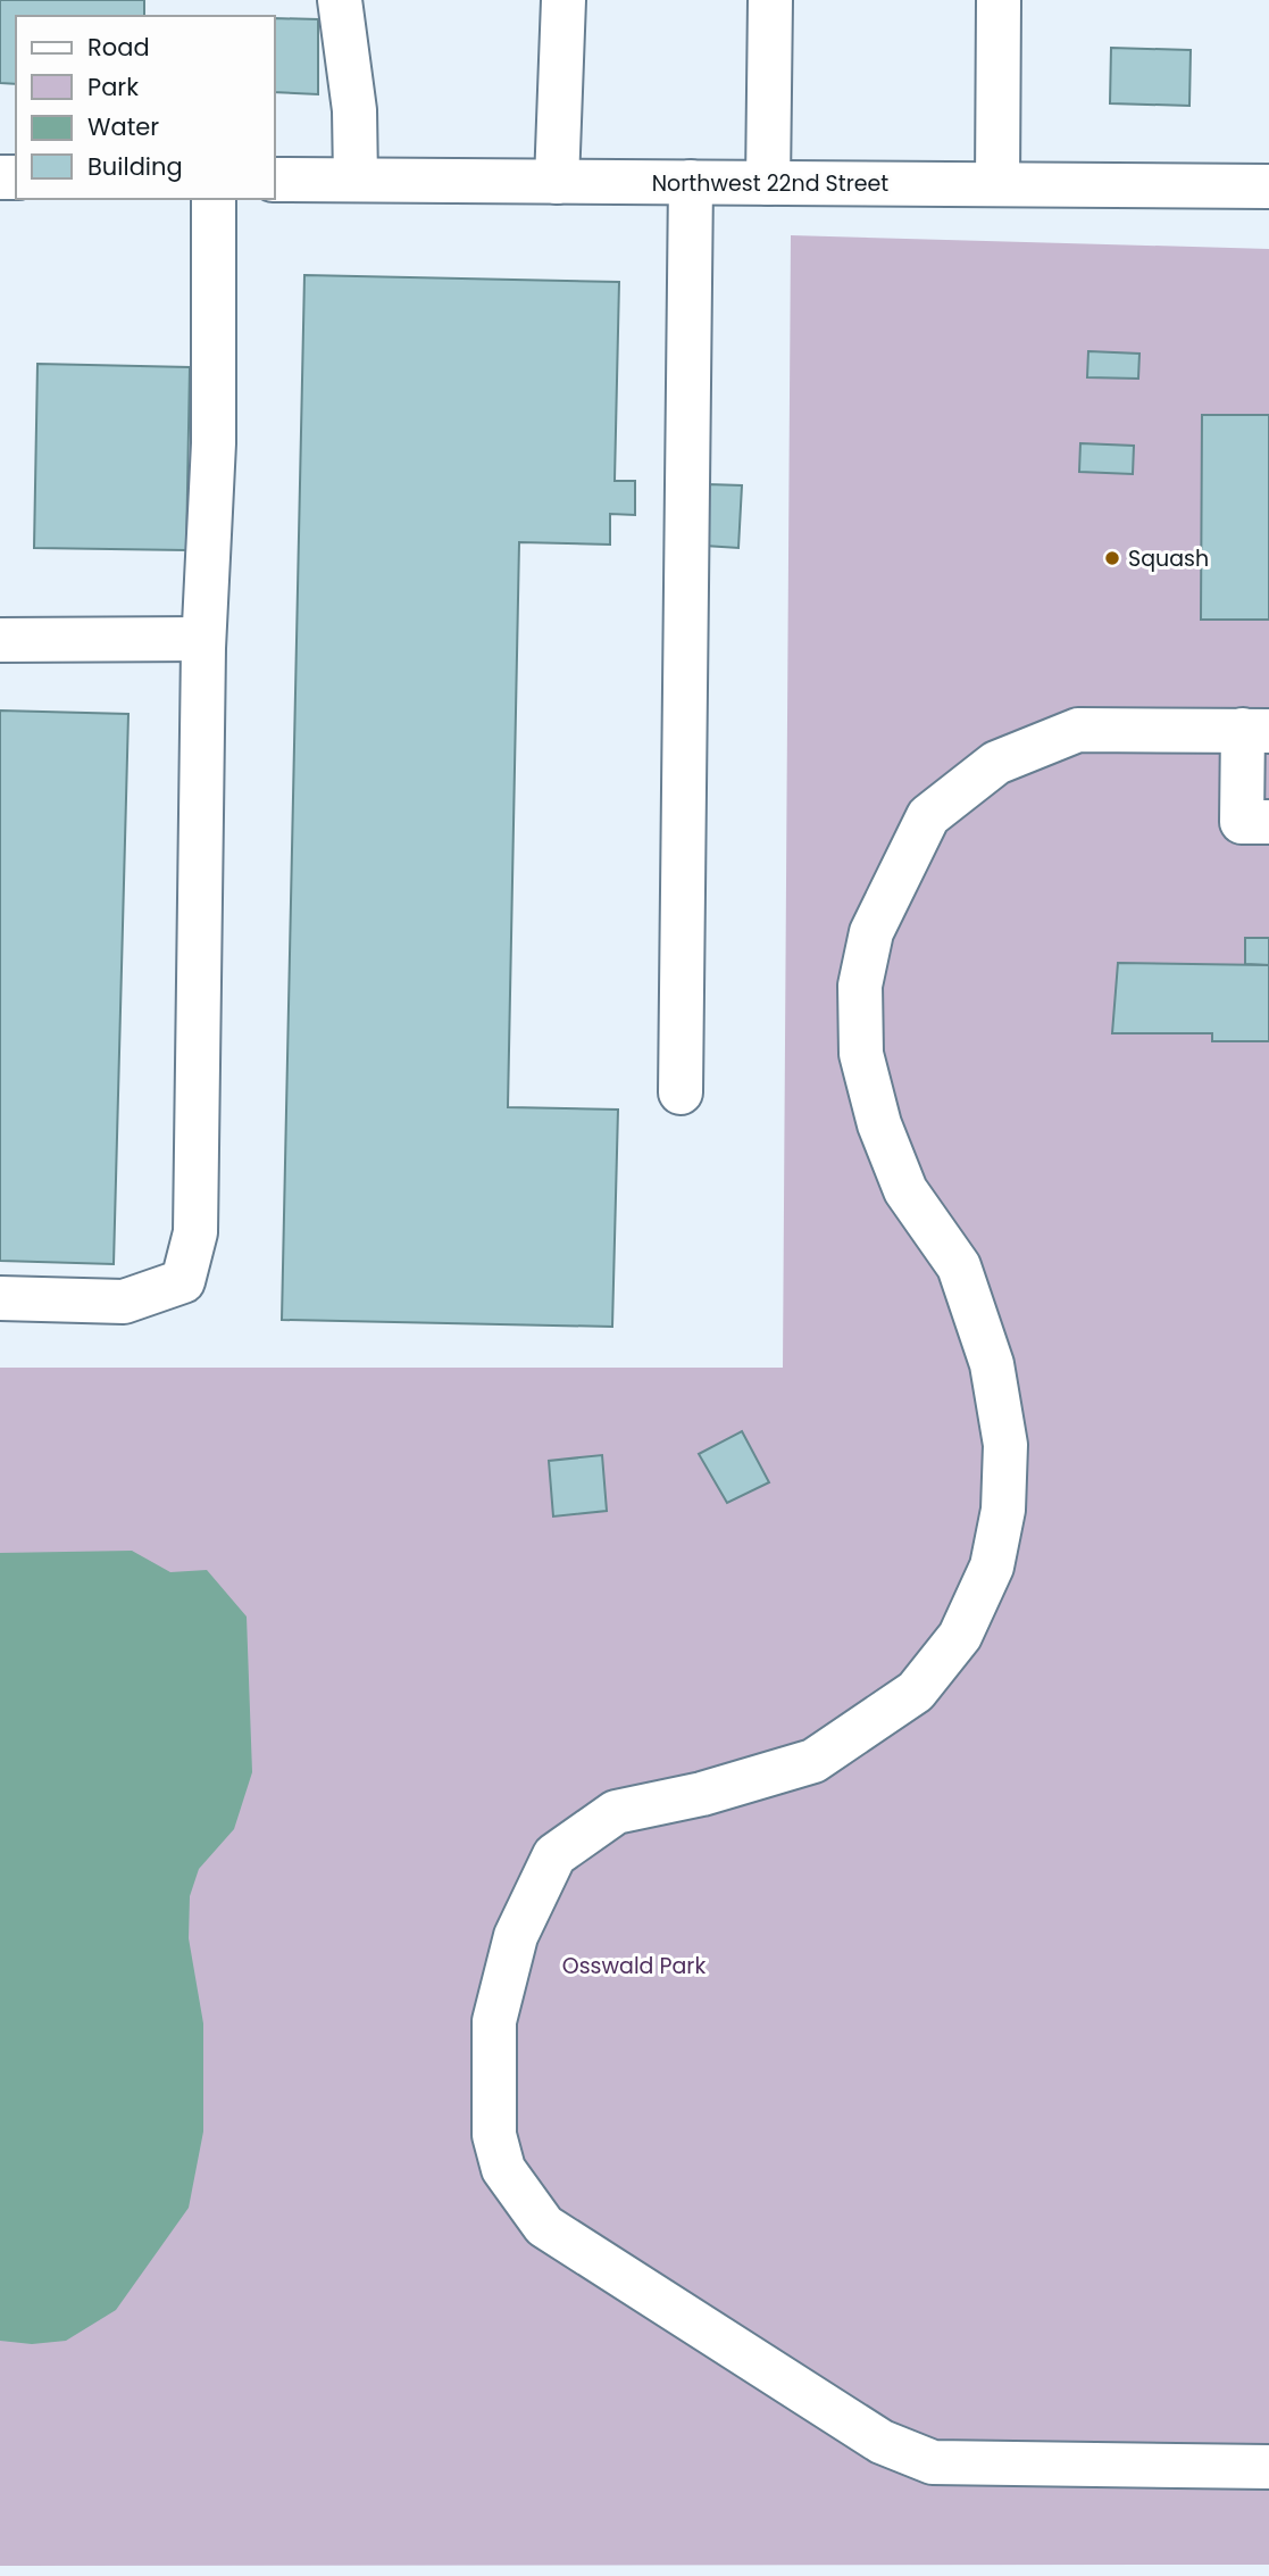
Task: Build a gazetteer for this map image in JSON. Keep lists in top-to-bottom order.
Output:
{
  "streets": {
    "street": ["Northwest 22nd Street"]
  },
  "parks": ["Osswald Park"],
  "places": ["Squash"],
  "legend": [
    "Road",
    "Park",
    "Water",
    "Building"
  ]
}
